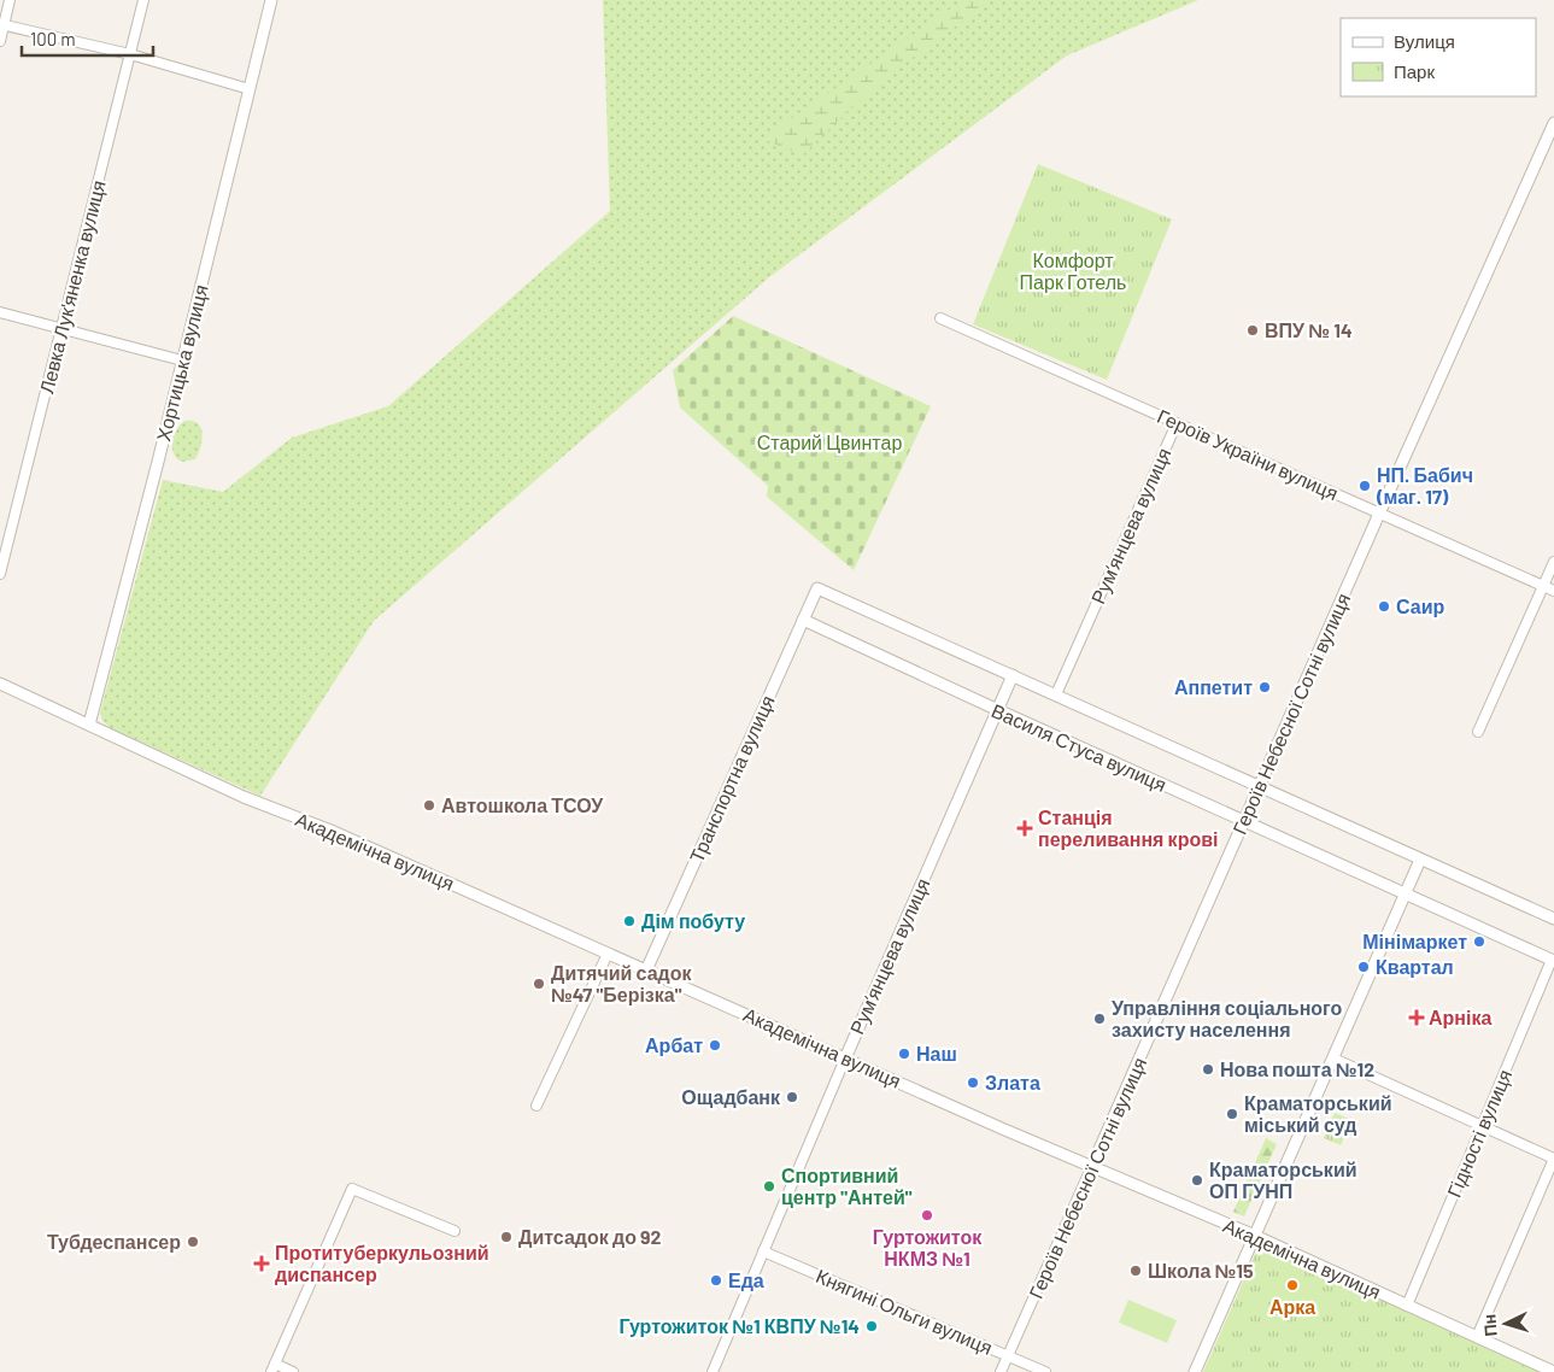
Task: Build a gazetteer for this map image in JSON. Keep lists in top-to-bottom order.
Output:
{
  "streets": {
    "street": [
      "Левка Лук'яненка вулиця",
      "Хортицька вулиця",
      "Героїв України вулиця",
      "Рум’янцева вулиця",
      "Героїв Небесної Сотні вулиця",
      "Василя Стуса вулиця",
      "Транспортна вулиця",
      "Академічна вулиця",
      "Гідності вулиця",
      "Княгині Ольги вулиця"
    ]
  },
  "crossings": [
    ["Хортицька вулиця", "Академічна вулиця"],
    ["Героїв України вулиця", "Рум’янцева вулиця"],
    ["Героїв України вулиця", "Героїв Небесної Сотні вулиця"],
    ["Рум’янцева вулиця", "Василя Стуса вулиця"],
    ["Рум’янцева вулиця", "Академічна вулиця"],
    ["Рум’янцева вулиця", "Княгині Ольги вулиця"],
    ["Героїв Небесної Сотні вулиця", "Василя Стуса вулиця"],
    ["Героїв Небесної Сотні вулиця", "Академічна вулиця"],
    ["Героїв Небесної Сотні вулиця", "Княгині Ольги вулиця"],
    ["Василя Стуса вулиця", "Транспортна вулиця"],
    ["Василя Стуса вулиця", "Гідності вулиця"],
    ["Транспортна вулиця", "Академічна вулиця"],
    ["Академічна вулиця", "Гідності вулиця"]
  ],
  "parks": ["Комфорт Парк Готель", "Старий Цвинтар"],
  "places": {
    "other": [
      "ВПУ № 14",
      "НП. Бабич (маг. 17)",
      "Саир",
      "Аппетит",
      "Автошкола ТСОУ",
      "Дім побуту",
      "Мінімаркет",
      "Квартал",
      "Дитячий садок №47 \"Берізка\"",
      "Управління соціального захисту населення",
      "Арбат",
      "Наш",
      "Нова пошта №12",
      "Злата",
      "Ощадбанк",
      "Краматорський міський суд",
      "Краматорський ОП ГУНП",
      "Спортивний центр \"Антей\"",
      "Гуртожиток НКМЗ №1",
      "Дитсадок до 92",
      "Тубдеспансер",
      "Школа №15",
      "Еда",
      "Арка",
      "Гуртожиток №1 КВПУ №14"
    ],
    "health": ["Станція переливання крові", "Арніка", "Протитуберкульозний диспансер"]
  },
  "legend": ["Вулиця", "Парк"],
  "scale_bar": "100 m",
  "north": "left"
}
